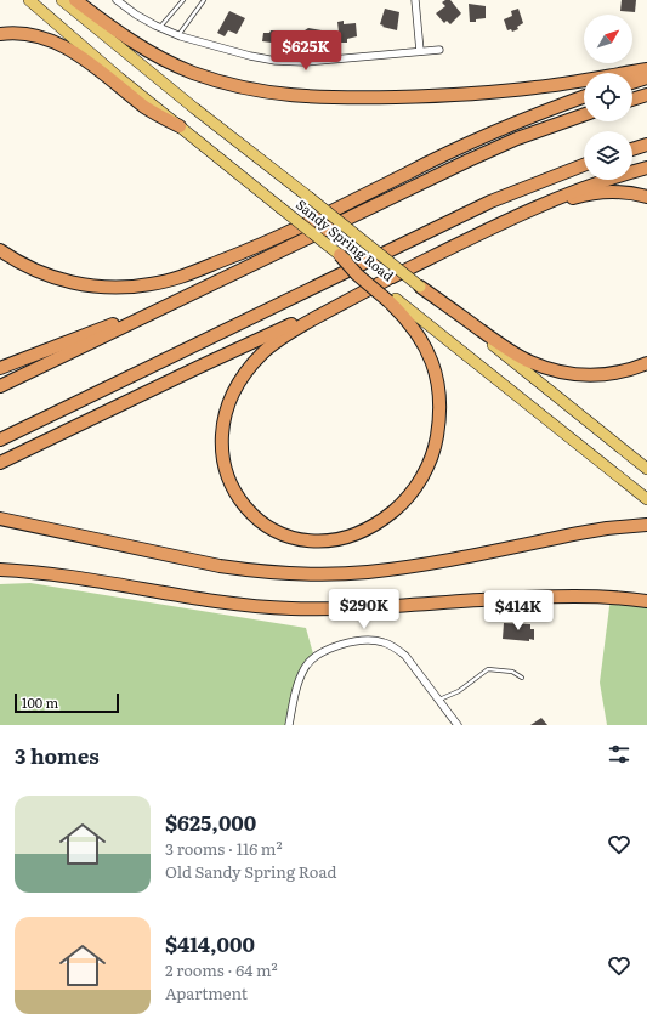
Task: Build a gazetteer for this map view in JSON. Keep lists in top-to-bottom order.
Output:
{
  "streets": {
    "main road": ["Sandy Spring Road"]
  },
  "scale_bar": "100 m",
  "north": "top right",
  "page": {
    "price": ["$625K", "$290K", "$414K"],
    "scale": "100 m",
    "heading": "3 homes",
    "list": [
      {
        "name": "$625,000",
        "note": "3 rooms · 116 m² · Old Sandy Spring Road"
      },
      {
        "name": "$414,000",
        "note": "2 rooms · 64 m² · Apartment"
      }
    ]
  }
}
